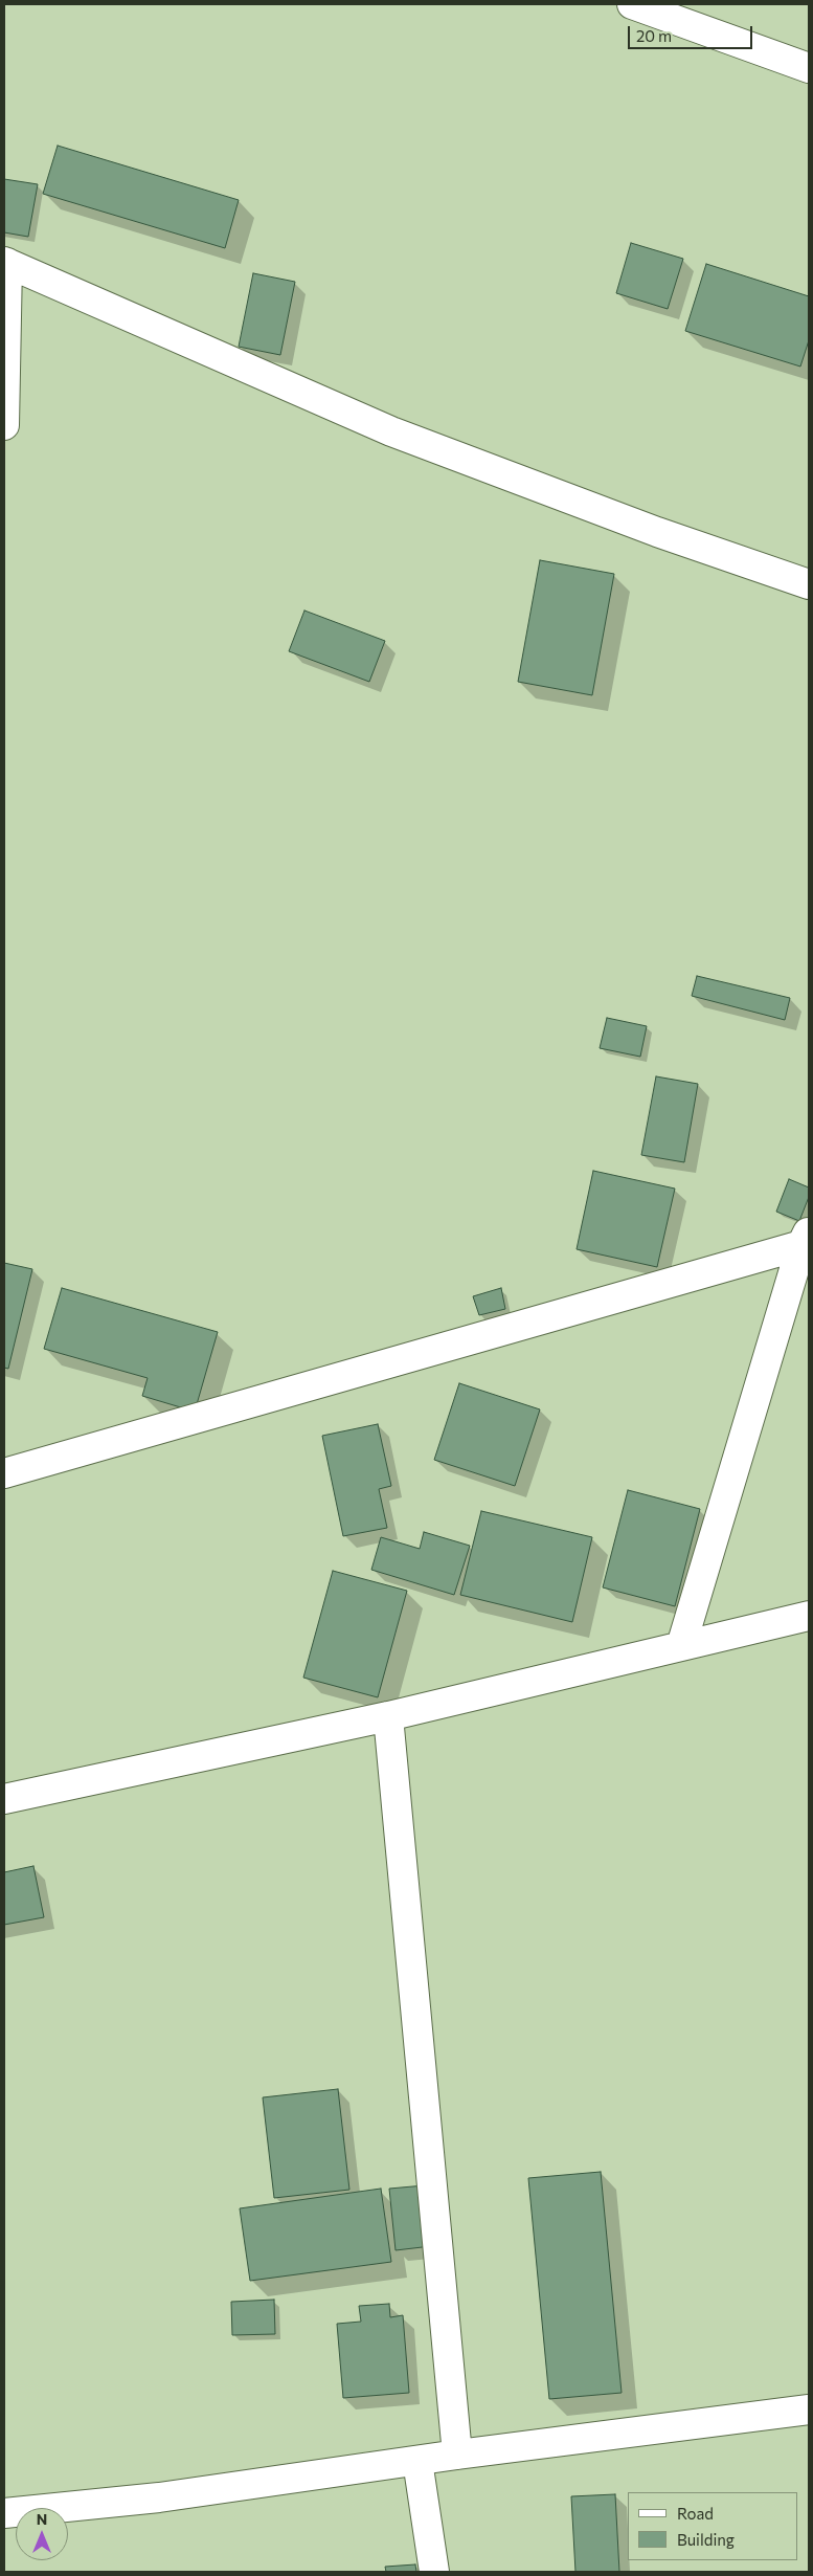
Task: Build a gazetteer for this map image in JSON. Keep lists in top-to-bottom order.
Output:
{
  "legend": ["Road", "Building"],
  "scale_bar": "20 m",
  "north": "top"
}
